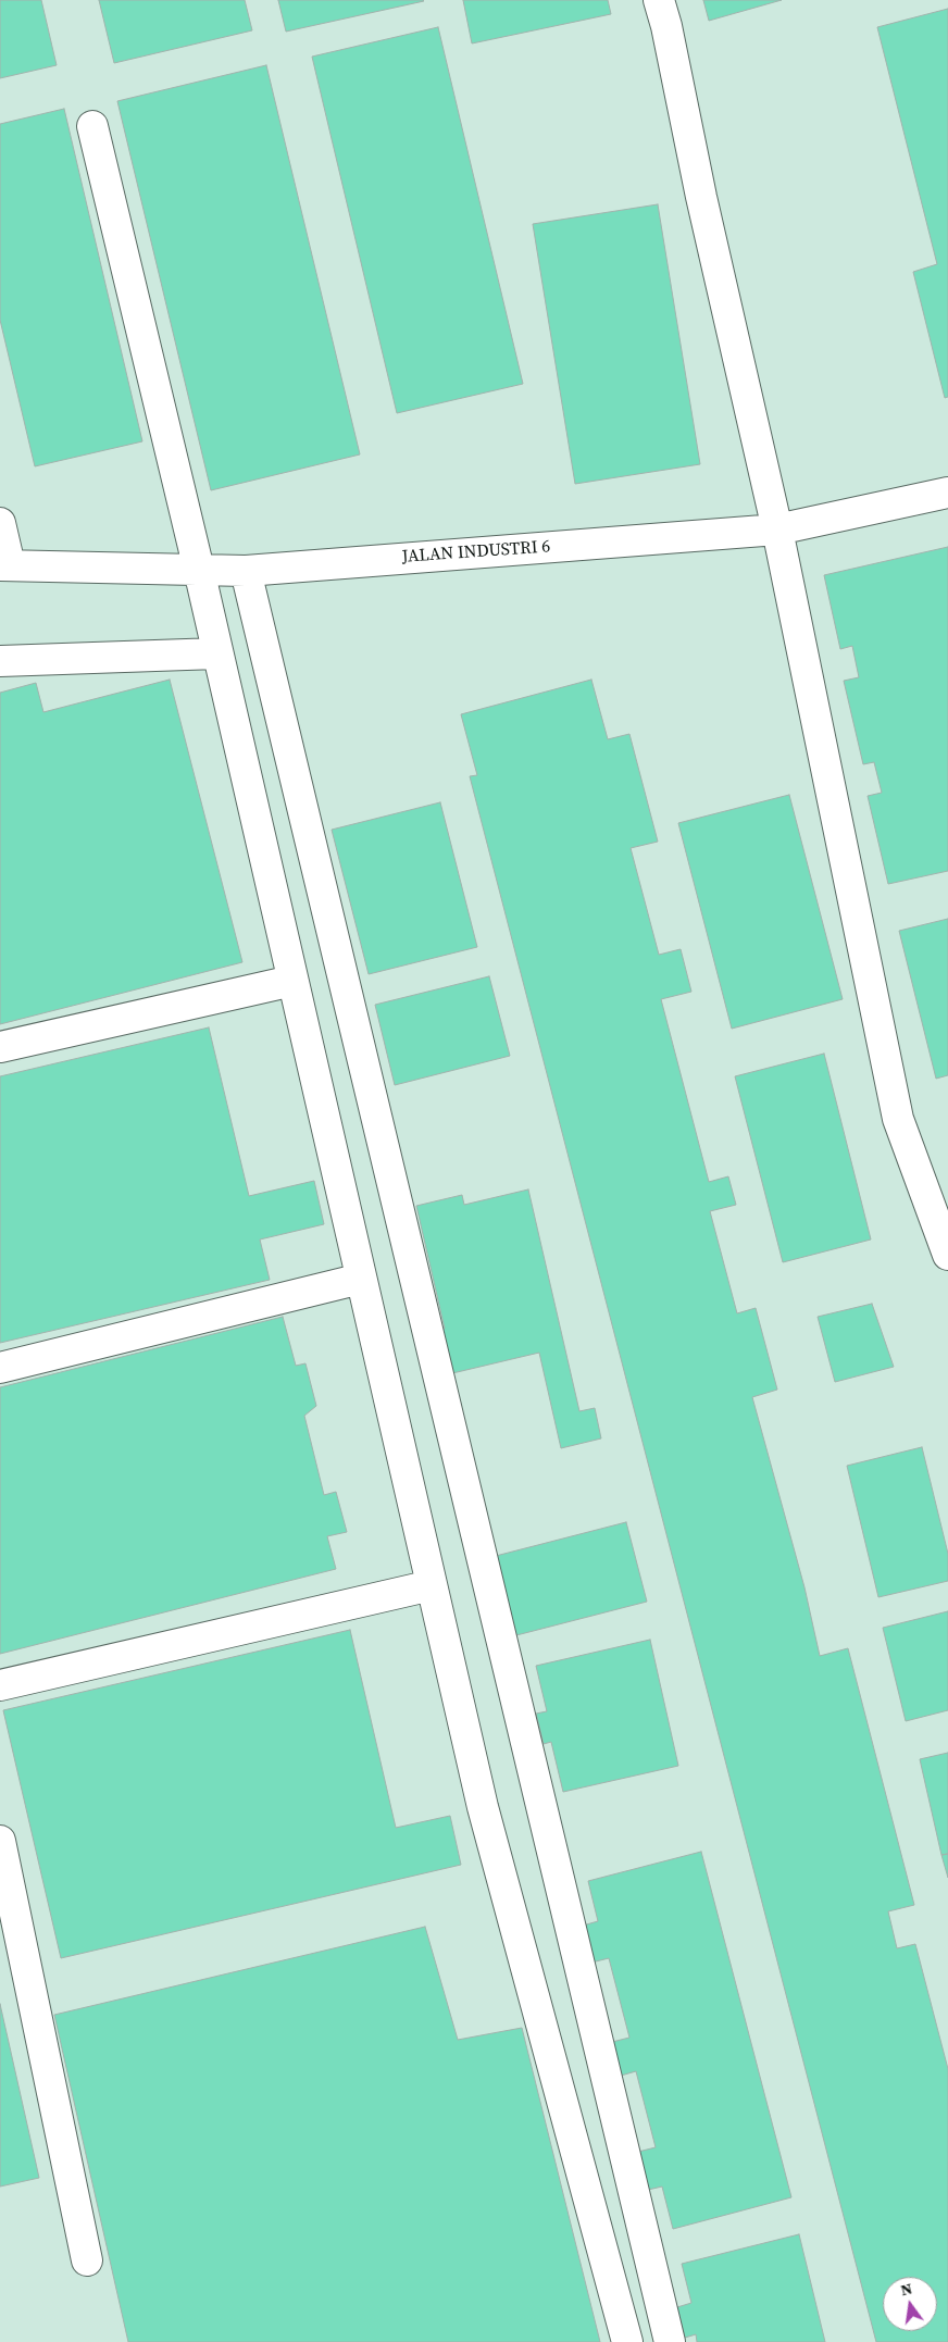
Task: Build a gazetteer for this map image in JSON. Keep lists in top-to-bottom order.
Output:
{
  "streets": {
    "street": ["JALAN INDUSTRI 6"]
  },
  "north": "top"
}
